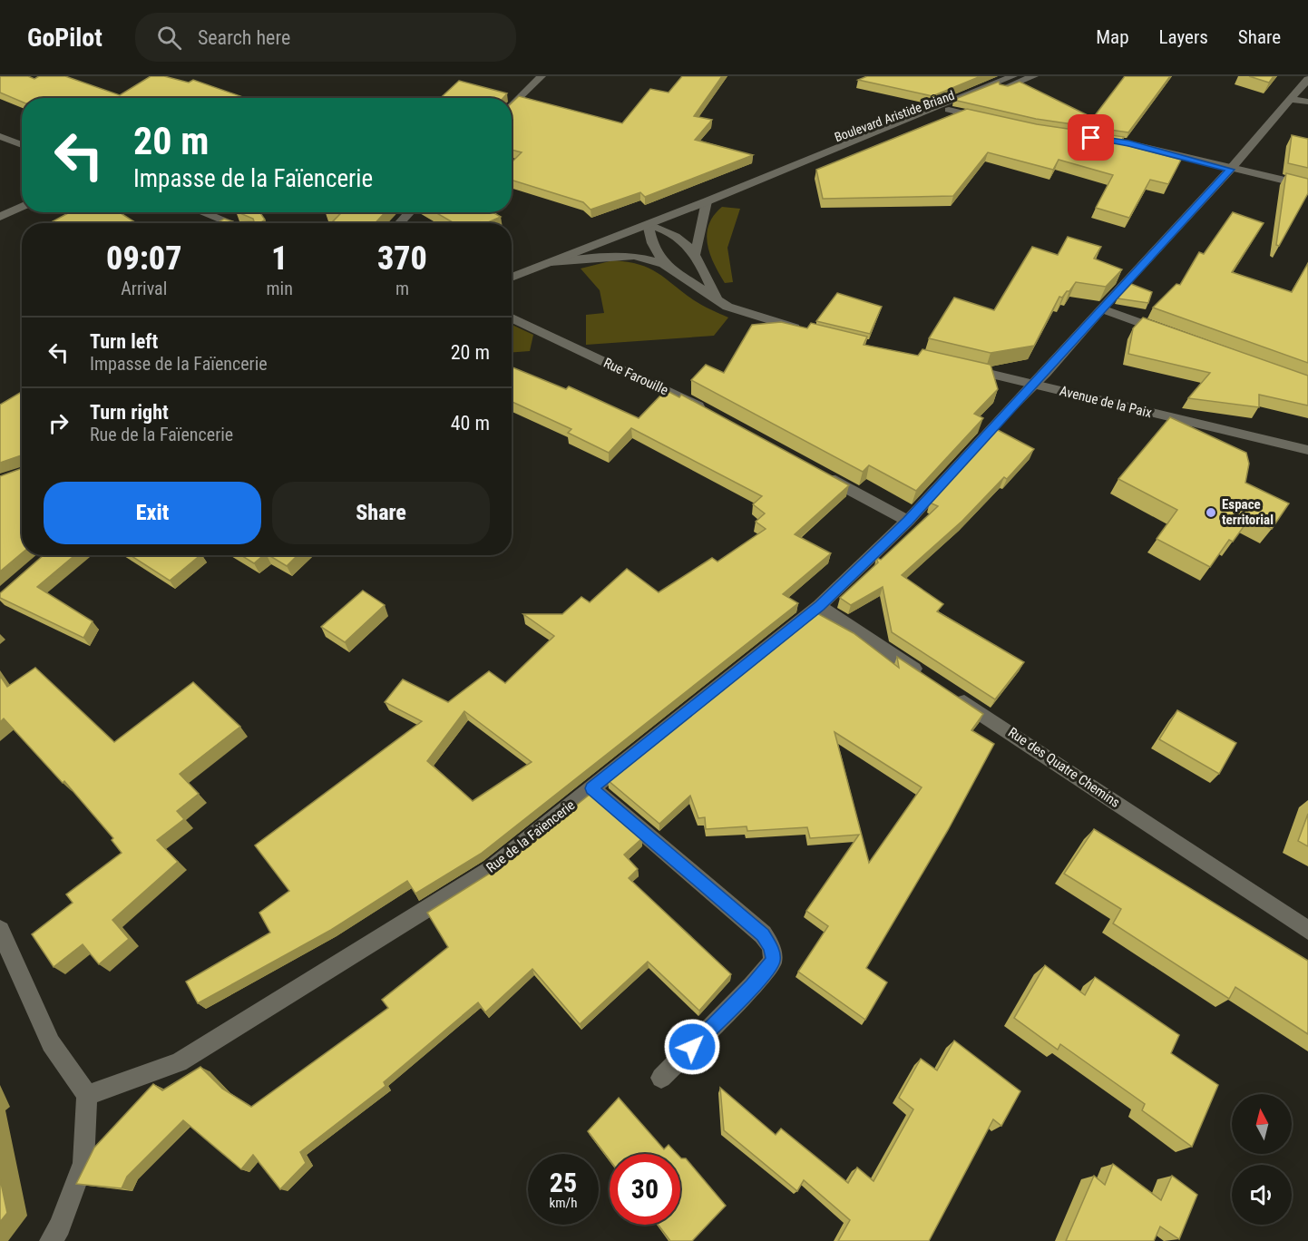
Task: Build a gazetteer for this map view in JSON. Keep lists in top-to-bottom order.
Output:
{
  "streets": {
    "street": [
      "Boulevard Aristide Briand",
      "Rue Farouille",
      "Avenue de la Paix",
      "Rue des Quatre Chemins",
      "Rue de la Faïencerie"
    ]
  },
  "crossings": [
    ["Avenue de la Paix", "Rue de la Faïencerie"]
  ],
  "places": ["Espace territorial"],
  "north": "top",
  "page": {
    "header": "GoPilot",
    "search": "Search here",
    "nav": ["Map", "Layers", "Share"],
    "turn": ["20 m", "Impasse de la Faïencerie"],
    "eta": [
      "09:07",
      "Arrival",
      "1",
      "min",
      "370",
      "m"
    ],
    "list": [
      {
        "name": "Turn left",
        "note": "Impasse de la Faïencerie",
        "value": "20 m"
      },
      {
        "name": "Turn right",
        "note": "Rue de la Faïencerie",
        "value": "40 m"
      }
    ],
    "buttons": ["Exit", "Share"],
    "speed": "25 km/h",
    "limit": "30"
  }
}
